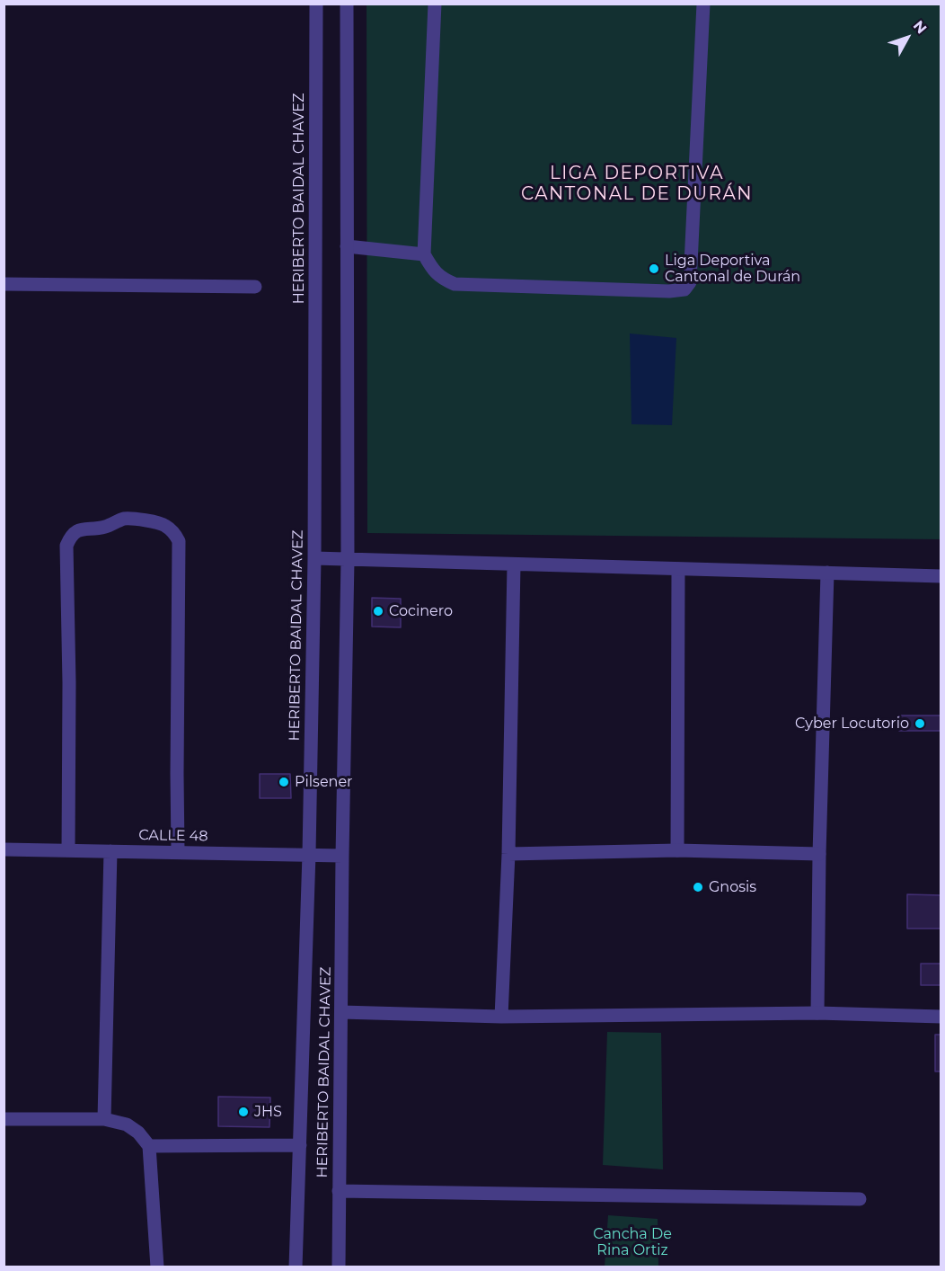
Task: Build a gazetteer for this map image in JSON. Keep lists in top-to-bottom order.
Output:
{
  "streets": {
    "street": ["HERIBERTO BAIDAL CHAVEZ", "CALLE 48"]
  },
  "crossings": [
    ["HERIBERTO BAIDAL CHAVEZ", "CALLE 48"]
  ],
  "districts": ["LIGA DEPORTIVA CANTONAL DE DURÁN"],
  "parks": ["Cancha De Rina Ortiz"],
  "places": [
    "Liga Deportiva Cantonal de Durán",
    "Cocinero",
    "Cyber Locutorio",
    "Pilsener",
    "Gnosis",
    "JHS"
  ],
  "north": "top right"
}
